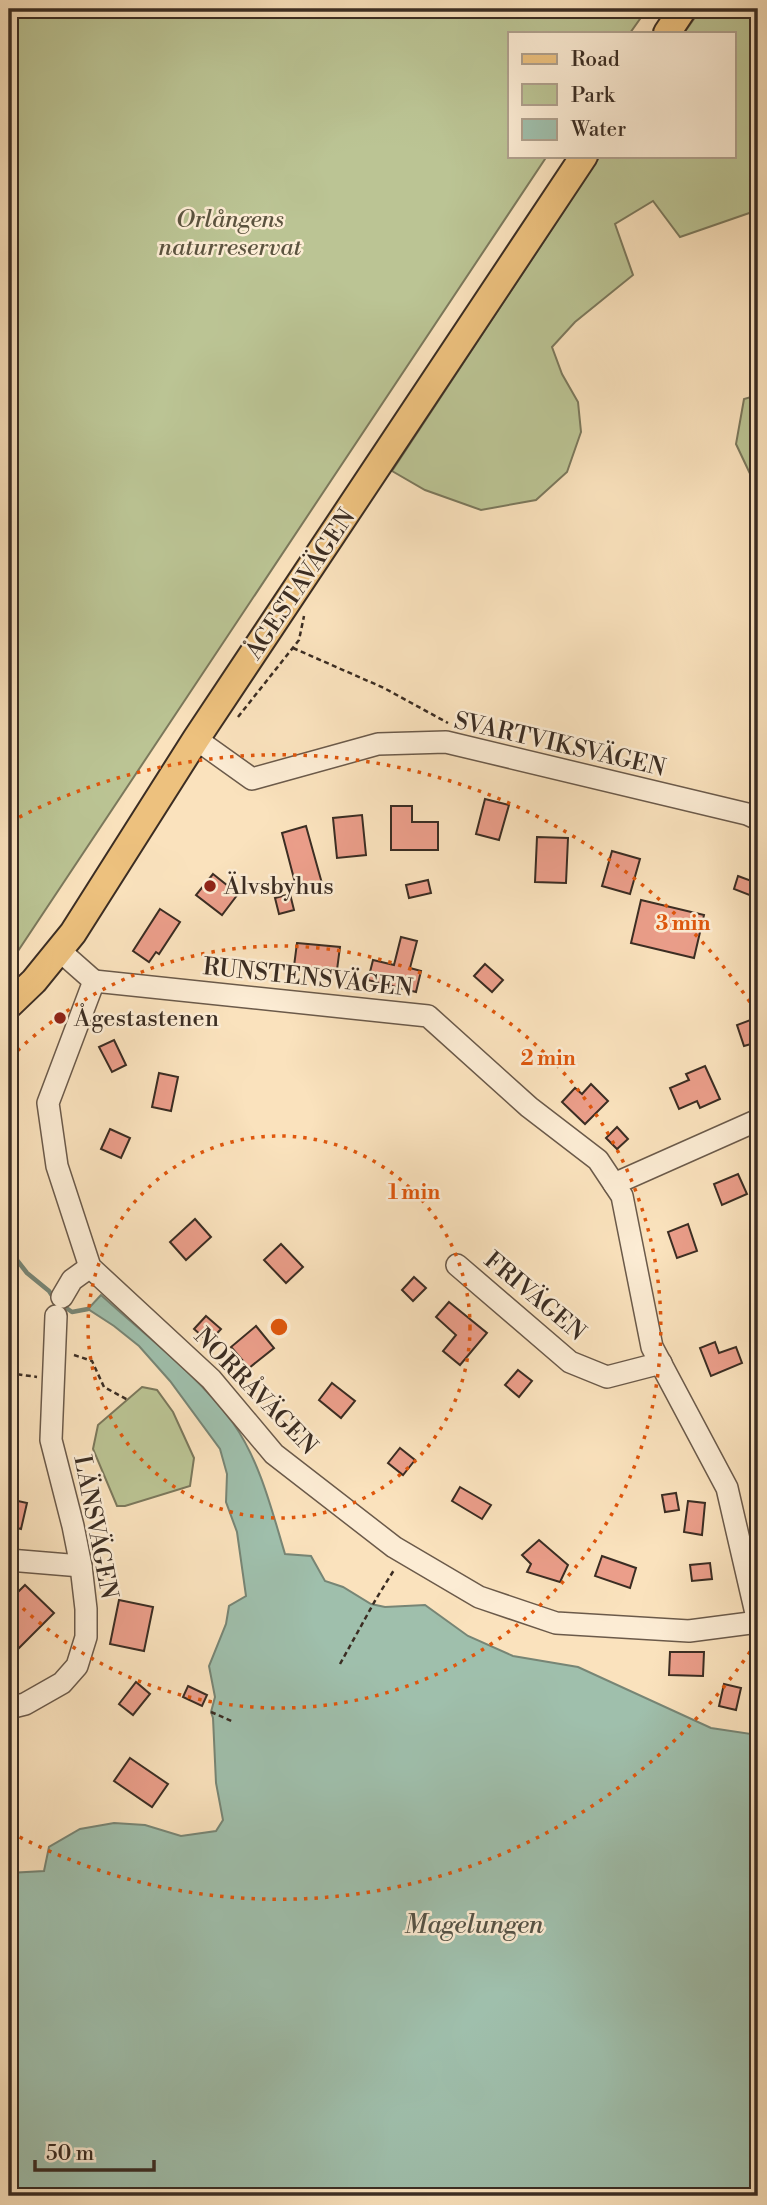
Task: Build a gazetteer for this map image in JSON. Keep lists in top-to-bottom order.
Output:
{
  "streets": {
    "main road": ["ÅGESTAVÄGEN"],
    "street": [
      "SVARTVIKSVÄGEN",
      "RUNSTENSVÄGEN",
      "FRIVÄGEN",
      "NORRÅVÄGEN",
      "LÄNSVÄGEN"
    ]
  },
  "crossings": [
    ["ÅGESTAVÄGEN", "SVARTVIKSVÄGEN"],
    ["RUNSTENSVÄGEN", "FRIVÄGEN"],
    ["RUNSTENSVÄGEN", "NORRÅVÄGEN"],
    ["NORRÅVÄGEN", "LÄNSVÄGEN"]
  ],
  "water": ["Magelungen"],
  "parks": ["Orlångens naturreservat"],
  "places": ["Älvsbyhus", "Ågestastenen"],
  "legend": ["Road", "Park", "Water"],
  "scale_bar": "50 m",
  "rings": ["3 min", "2 min", "1 min"]
}
